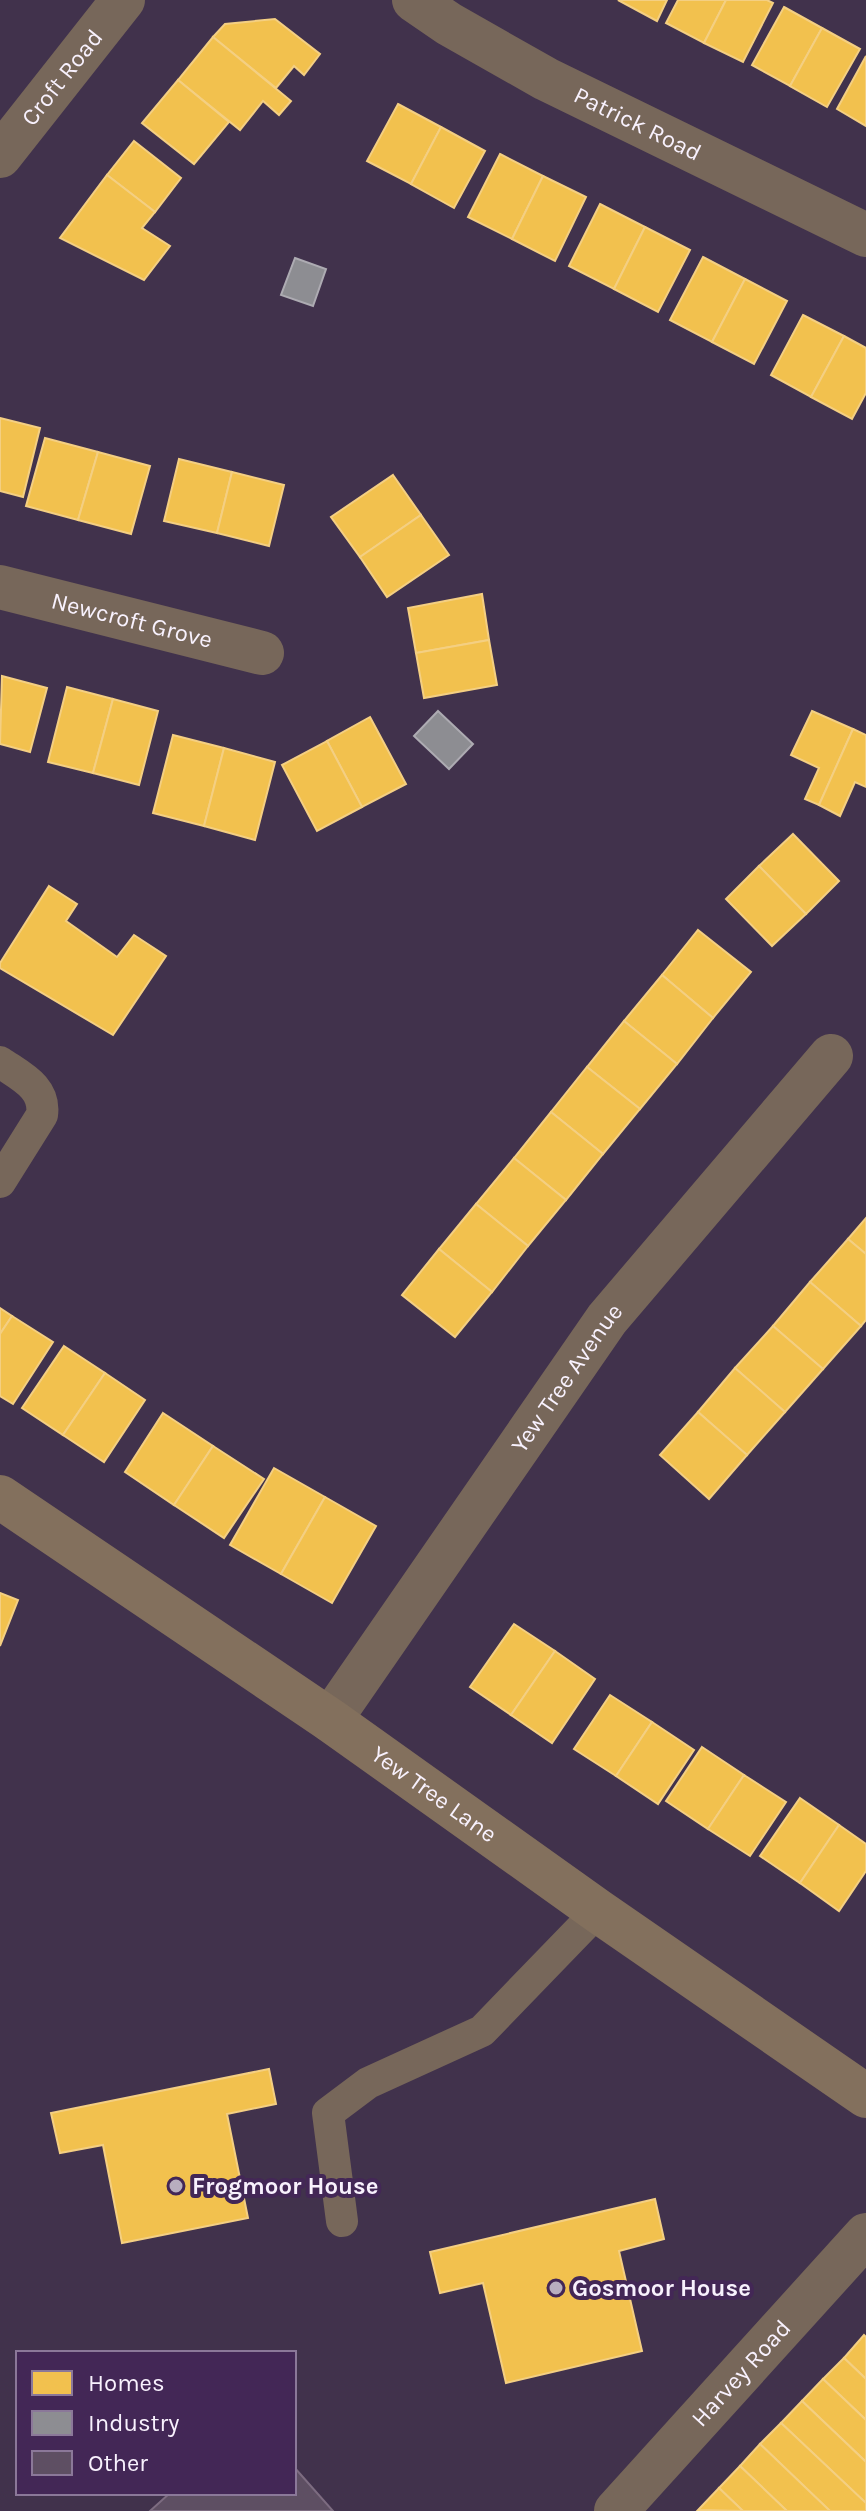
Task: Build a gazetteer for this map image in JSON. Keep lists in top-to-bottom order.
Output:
{
  "streets": {
    "street": [
      "Croft Road",
      "Patrick Road",
      "Newcroft Grove",
      "Yew Tree Avenue",
      "Yew Tree Lane",
      "Harvey Road"
    ]
  },
  "crossings": [
    ["Yew Tree Avenue", "Yew Tree Lane"]
  ],
  "places": ["Frogmoor House", "Gosmoor House"],
  "legend": ["Homes", "Industry", "Other"]
}
